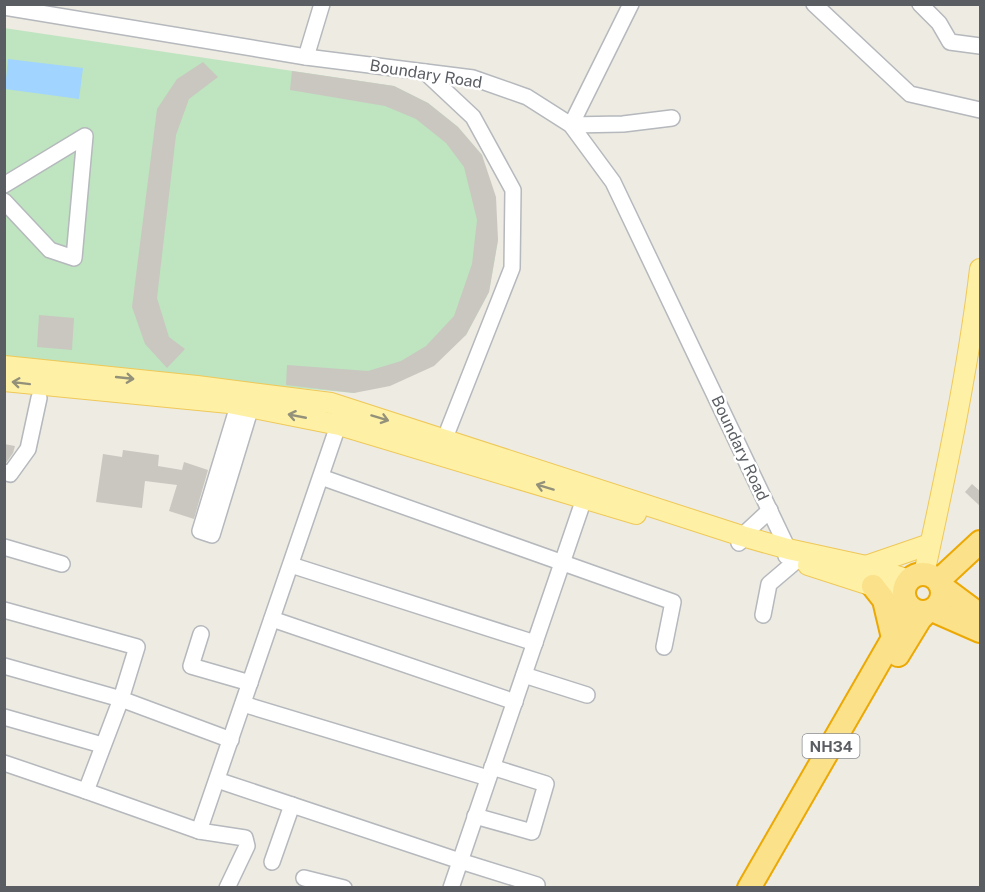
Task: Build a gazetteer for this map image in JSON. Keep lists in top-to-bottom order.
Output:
{
  "streets": {
    "highway": ["NH34"],
    "street": ["Boundary Road"]
  }
}
